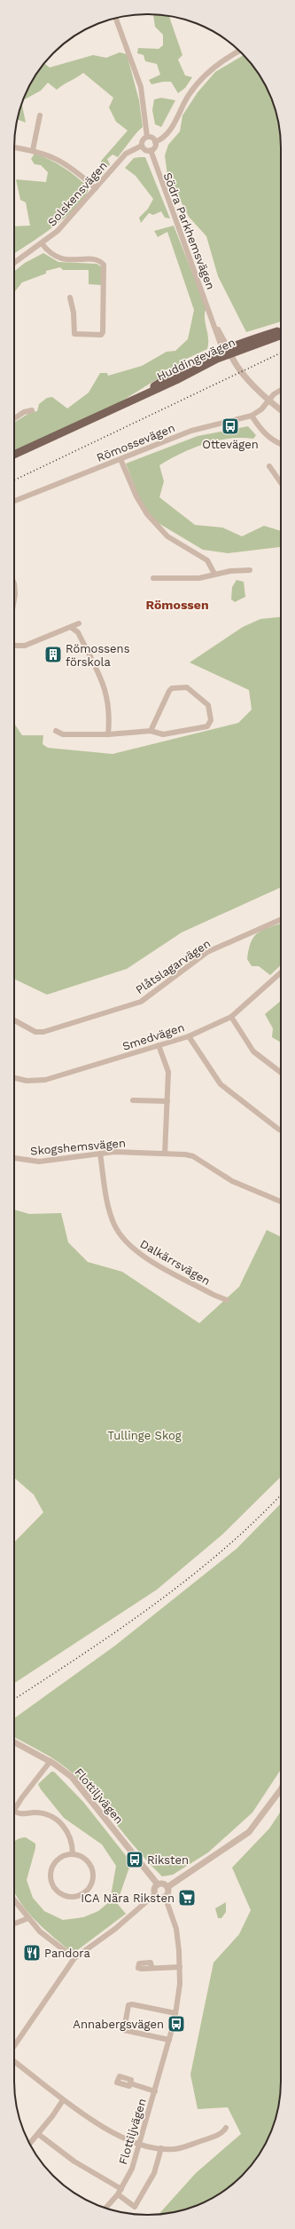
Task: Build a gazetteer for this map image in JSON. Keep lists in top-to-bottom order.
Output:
{
  "streets": {
    "main road": ["Huddingevägen"],
    "street": [
      "Solskensvägen",
      "Södra Parkhemsvägen",
      "Römossevägen",
      "Plåtslagarvägen",
      "Smedvägen",
      "Skogshemsvägen",
      "Dalkärrsvägen",
      "Flottiljvägen"
    ]
  },
  "crossings": [
    ["Solskensvägen", "Södra Parkhemsvägen"],
    ["Södra Parkhemsvägen", "Huddingevägen"],
    ["Skogshemsvägen", "Dalkärrsvägen"]
  ],
  "districts": ["Römossen"],
  "parks": ["Tullinge Skog"],
  "places": {
    "bus stop": ["Ottevägen", "Riksten", "Annabergsvägen"],
    "building": ["Römossens förskola"],
    "supermarket": ["ICA Nära Riksten"],
    "restaurant": ["Pandora"]
  }
}
